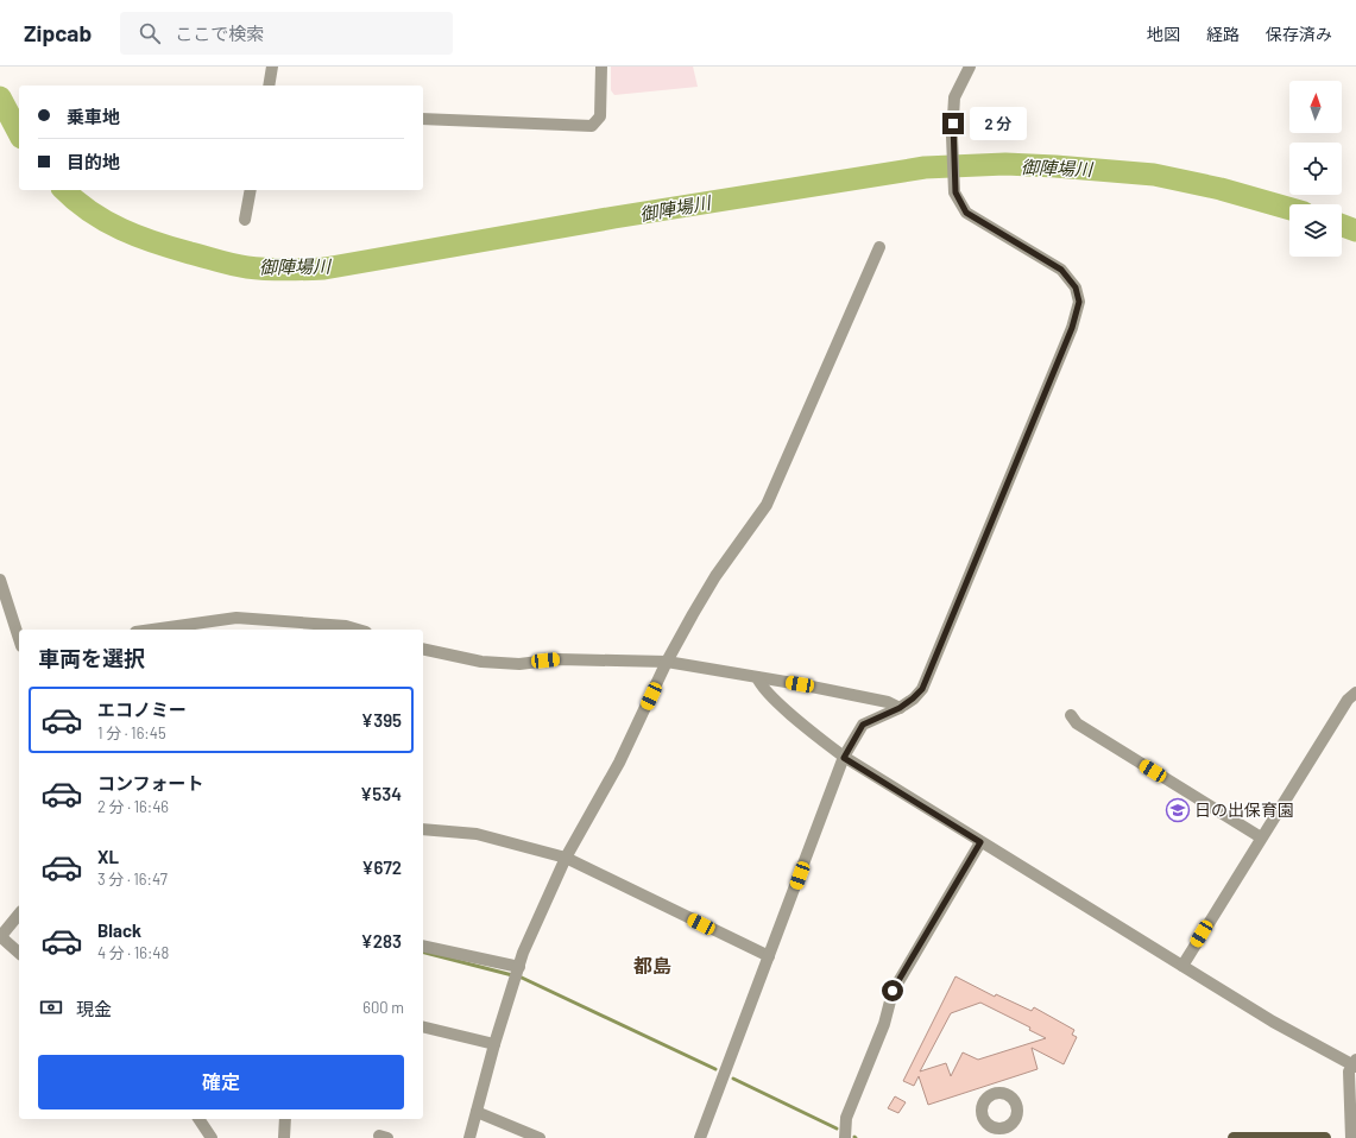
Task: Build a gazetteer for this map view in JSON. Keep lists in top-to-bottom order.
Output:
{
  "districts": ["都島"],
  "water": ["御陣場川"],
  "places": {
    "school or university": ["日の出保育園"]
  },
  "north": "top",
  "page": {
    "header": "Zipcab",
    "search": "ここで検索",
    "nav": ["地図", "経路", "保存済み"],
    "banner": ["乗車地", "目的地"],
    "bubble": "2 分",
    "heading": "車両を選択",
    "list": [
      {
        "name": "エコノミー",
        "note": "1 分 · 16:45",
        "value": "¥395"
      },
      {
        "name": "コンフォート",
        "note": "2 分 · 16:46",
        "value": "¥534"
      },
      {
        "name": "XL",
        "note": "3 分 · 16:47",
        "value": "¥672"
      },
      {
        "name": "Black",
        "note": "4 分 · 16:48",
        "value": "¥283"
      }
    ],
    "pay": ["現金", "600 m"],
    "buttons": "確定"
  }
}
